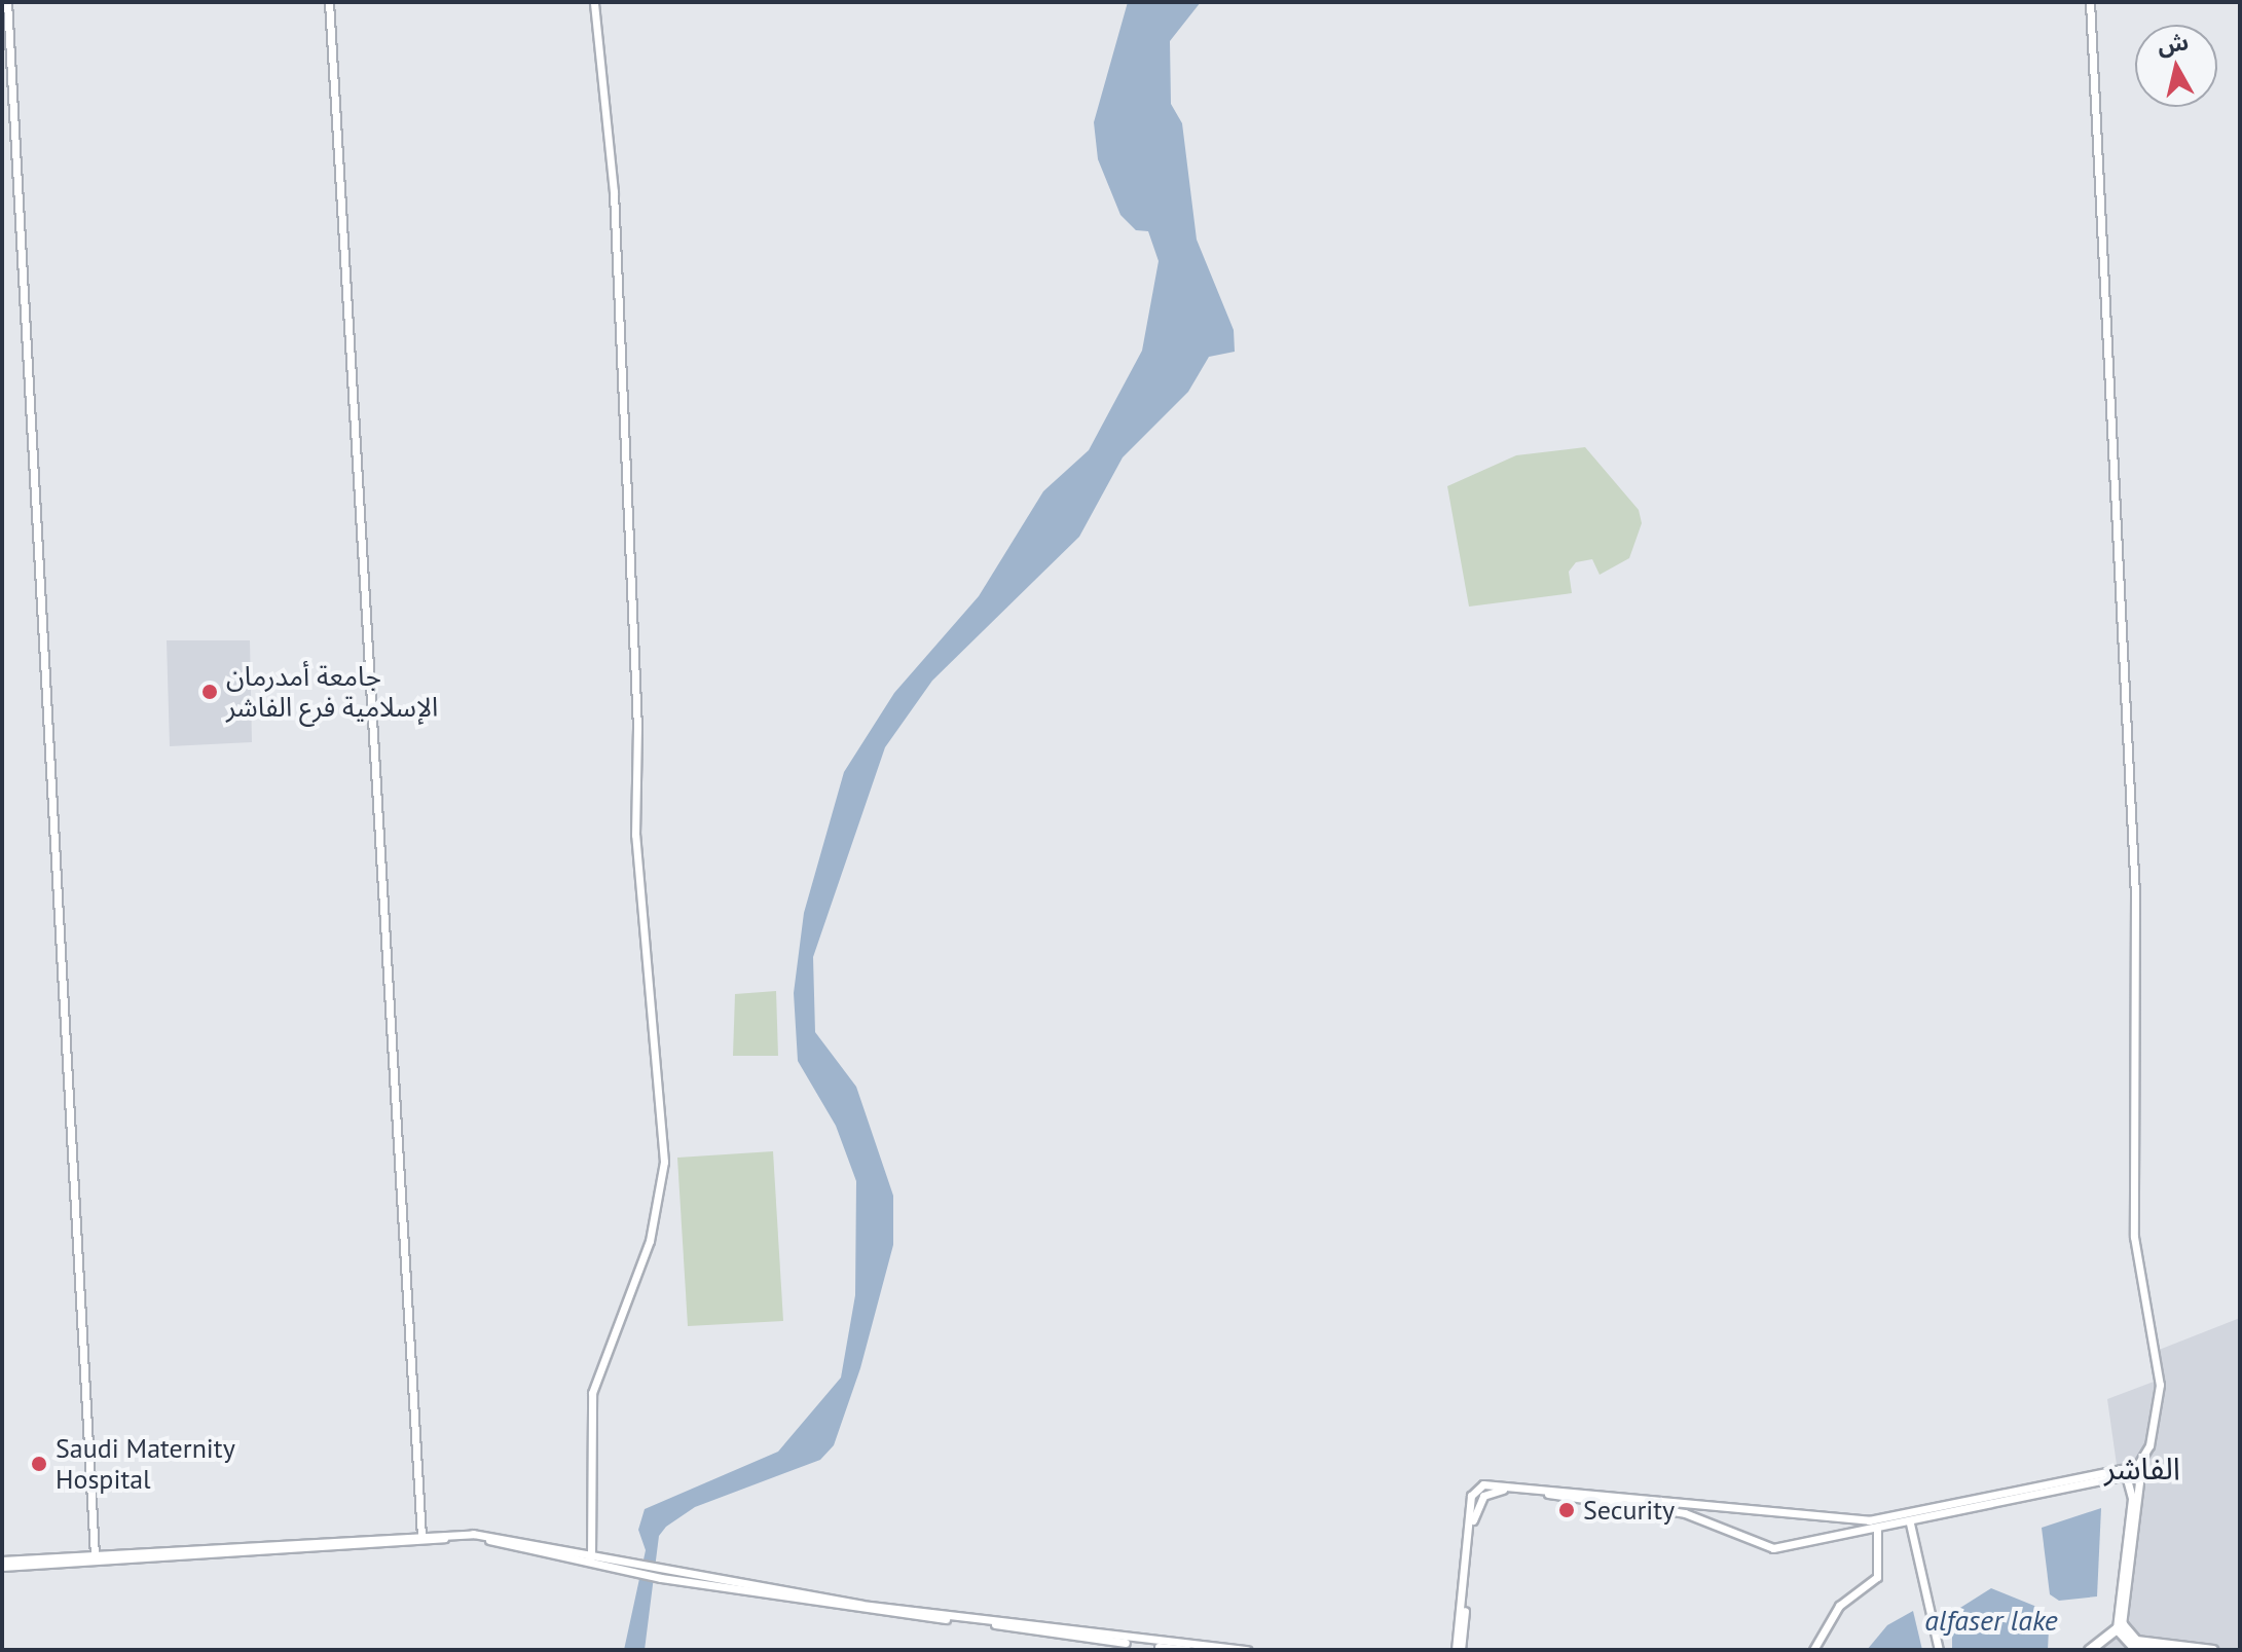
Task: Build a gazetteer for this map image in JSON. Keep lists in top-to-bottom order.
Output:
{
  "districts": ["الفاشر"],
  "water": ["alfaser lake"],
  "places": ["جامعة أمدرمان الإسلامية فرع الفاشر", "Saudi Maternity Hospital", "Security"],
  "north": "top"
}
